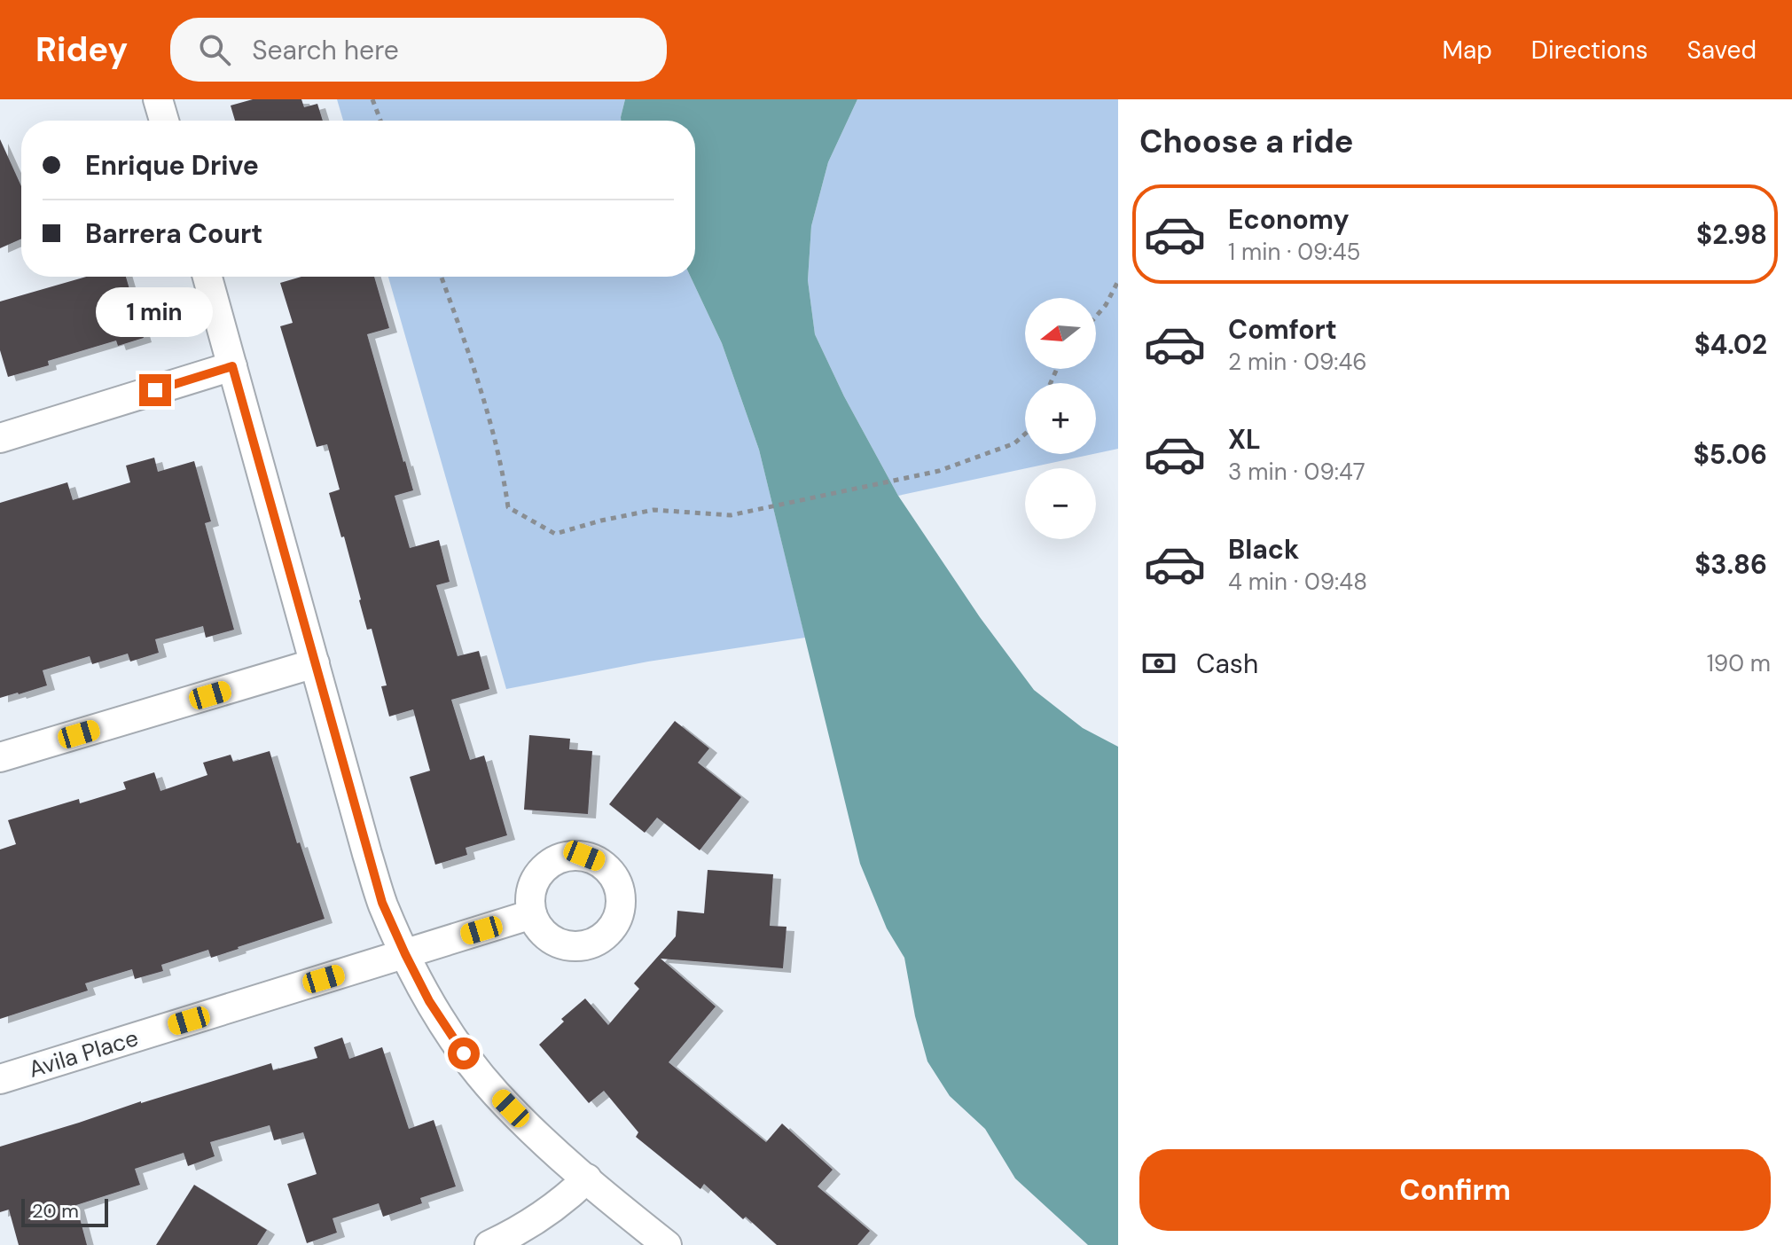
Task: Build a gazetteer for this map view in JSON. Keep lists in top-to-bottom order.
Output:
{
  "streets": {
    "street": ["Avila Place"]
  },
  "scale_bar": "20 m",
  "north": "left",
  "page": {
    "header": "Ridey",
    "search": "Search here",
    "nav": ["Map", "Directions", "Saved"],
    "heading": "Choose a ride",
    "banner": ["Enrique Drive", "Barrera Court"],
    "list": [
      {
        "name": "Economy",
        "note": "1 min · 09:45",
        "value": "$2.98"
      },
      {
        "name": "Comfort",
        "note": "2 min · 09:46",
        "value": "$4.02"
      },
      {
        "name": "XL",
        "note": "3 min · 09:47",
        "value": "$5.06"
      },
      {
        "name": "Black",
        "note": "4 min · 09:48",
        "value": "$3.86"
      }
    ],
    "bubble": "1 min",
    "map_buttons": ["+", "−"],
    "pay": ["Cash", "190 m"],
    "buttons": "Confirm",
    "scale": "20 m"
  }
}
